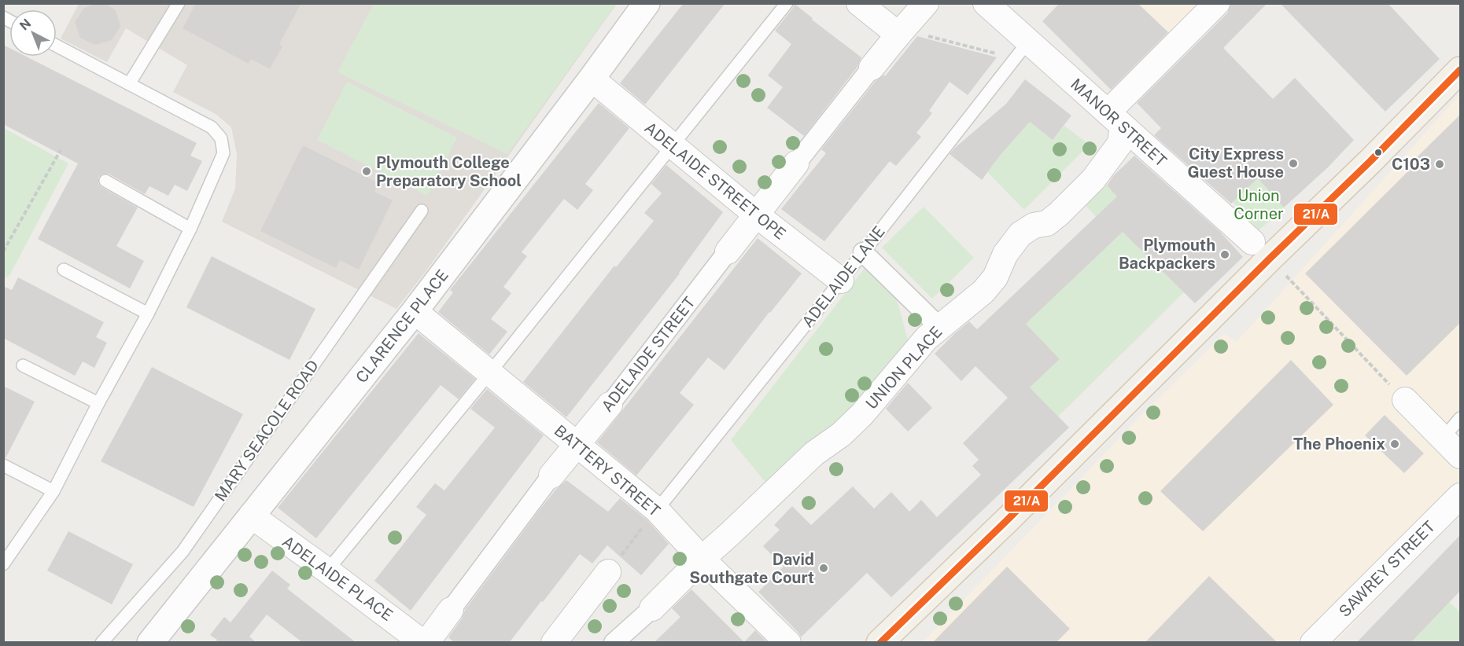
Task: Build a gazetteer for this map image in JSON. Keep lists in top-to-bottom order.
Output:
{
  "streets": {
    "street": [
      "MANOR STREET",
      "ADELAIDE STREET OPE",
      "CLARENCE PLACE",
      "ADELAIDE STREET",
      "UNION PLACE",
      "BATTERY STREET",
      "SAWREY STREET",
      "ADELAIDE PLACE"
    ],
    "lane": ["ADELAIDE LANE", "MARY SEACOLE ROAD"]
  },
  "crossings": [
    ["MANOR STREET", "ADELAIDE LANE"],
    ["MANOR STREET", "UNION PLACE"],
    ["ADELAIDE STREET OPE", "ADELAIDE LANE"],
    ["ADELAIDE STREET OPE", "CLARENCE PLACE"],
    ["ADELAIDE STREET OPE", "ADELAIDE STREET"],
    ["ADELAIDE LANE", "BATTERY STREET"],
    ["CLARENCE PLACE", "BATTERY STREET"],
    ["CLARENCE PLACE", "ADELAIDE PLACE"],
    ["ADELAIDE STREET", "BATTERY STREET"],
    ["ADELAIDE STREET", "ADELAIDE PLACE"],
    ["UNION PLACE", "BATTERY STREET"]
  ],
  "parks": ["Union Corner"],
  "places": [
    "City Express Guest House",
    "C103",
    "Plymouth College Preparatory School",
    "Plymouth Backpackers",
    "The Phoenix",
    "David Southgate Court"
  ],
  "lines": ["transit line 21/A"],
  "north": "top left"
}
